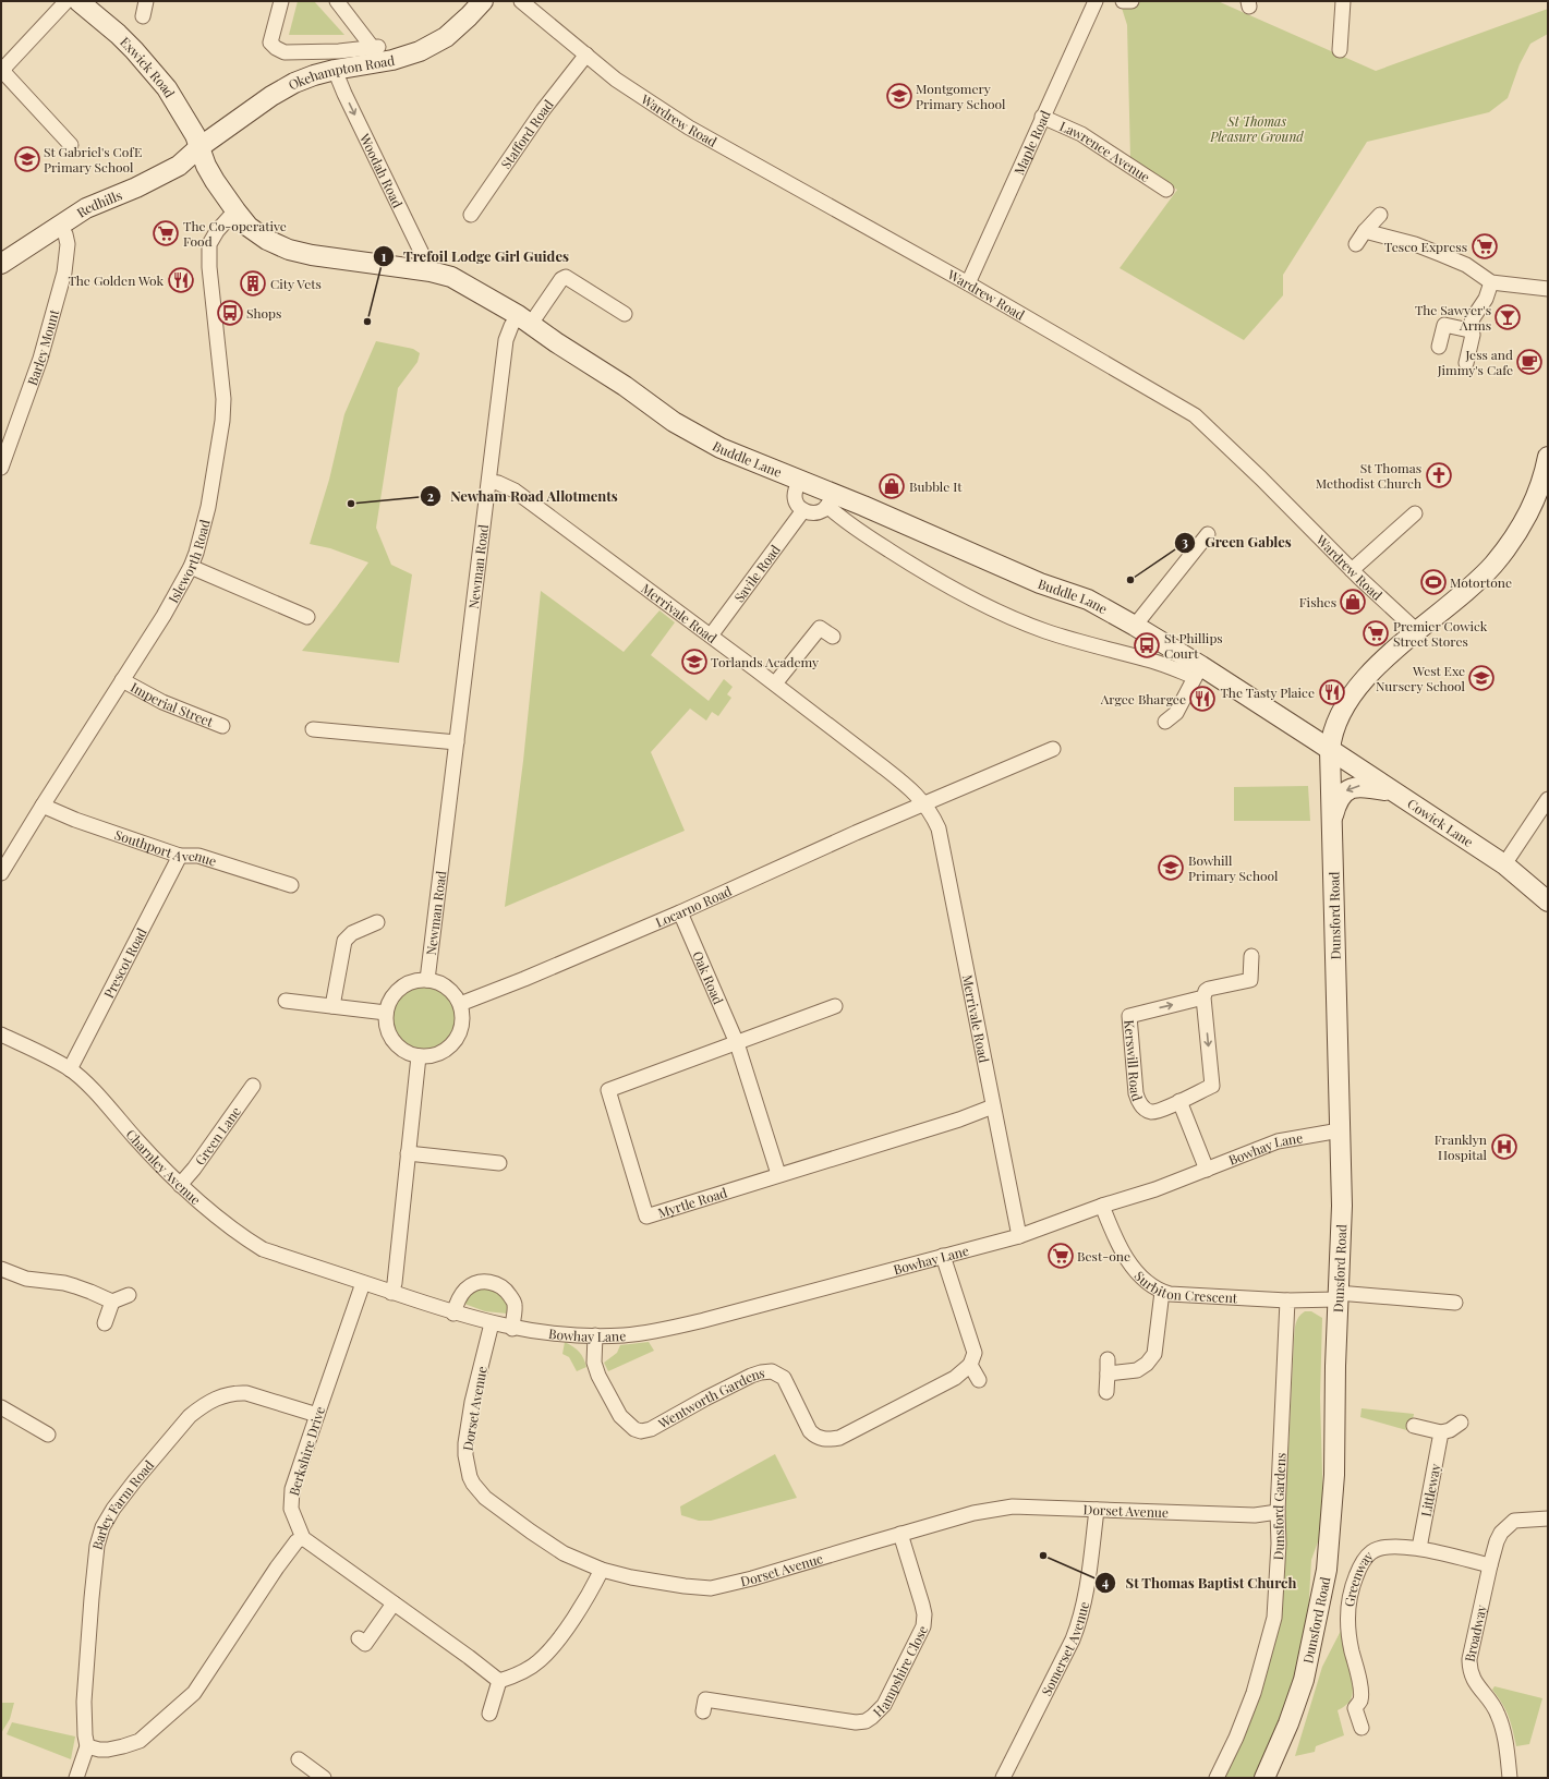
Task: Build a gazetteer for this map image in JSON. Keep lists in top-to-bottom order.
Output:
{
  "streets": {
    "street": [
      "Exwick Road",
      "Okehampton Road",
      "Wardrew Road",
      "Stafford Road",
      "Maple Road",
      "Lawrence Avenue",
      "Woodah Road",
      "Redhills",
      "Barley Mount",
      "Buddle Lane",
      "Isleworth Road",
      "Newman Road",
      "Savile Road",
      "Merrivale Road",
      "Imperial Street",
      "Cowick Lane",
      "Southport Avenue",
      "Locarno Road",
      "Dunsford Road",
      "Prescot Road",
      "Oak Road",
      "Kerswill Road",
      "Green Lane",
      "Bowhay Lane",
      "Charnley Avenue",
      "Myrtle Road",
      "Surbiton Crescent",
      "Wentworth Gardens",
      "Dorset Avenue",
      "Berkshire Drive",
      "Littleway",
      "Barley Farm Road",
      "Dunsford Gardens",
      "Greenway",
      "Broadway",
      "Somerset Avenue",
      "Hampshire Close"
    ]
  },
  "crossings": [
    ["Exwick Road", "Okehampton Road"],
    ["Exwick Road", "Redhills"],
    ["Exwick Road", "Buddle Lane"],
    ["Okehampton Road", "Woodah Road"],
    ["Okehampton Road", "Redhills"],
    ["Okehampton Road", "Buddle Lane"],
    ["Wardrew Road", "Stafford Road"],
    ["Wardrew Road", "Maple Road"],
    ["Wardrew Road", "Dunsford Road"],
    ["Maple Road", "Lawrence Avenue"],
    ["Woodah Road", "Buddle Lane"],
    ["Redhills", "Barley Mount"],
    ["Redhills", "Buddle Lane"],
    ["Buddle Lane", "Isleworth Road"],
    ["Buddle Lane", "Newman Road"],
    ["Buddle Lane", "Cowick Lane"],
    ["Buddle Lane", "Dunsford Road"],
    ["Isleworth Road", "Imperial Street"],
    ["Isleworth Road", "Southport Avenue"],
    ["Newman Road", "Merrivale Road"],
    ["Newman Road", "Locarno Road"],
    ["Savile Road", "Merrivale Road"],
    ["Merrivale Road", "Locarno Road"],
    ["Merrivale Road", "Bowhay Lane"],
    ["Merrivale Road", "Myrtle Road"],
    ["Cowick Lane", "Dunsford Road"],
    ["Southport Avenue", "Prescot Road"],
    ["Locarno Road", "Oak Road"],
    ["Dunsford Road", "Bowhay Lane"],
    ["Prescot Road", "Charnley Avenue"],
    ["Oak Road", "Myrtle Road"],
    ["Green Lane", "Charnley Avenue"],
    ["Bowhay Lane", "Charnley Avenue"],
    ["Bowhay Lane", "Surbiton Crescent"],
    ["Bowhay Lane", "Wentworth Gardens"],
    ["Bowhay Lane", "Dorset Avenue"],
    ["Bowhay Lane", "Berkshire Drive"],
    ["Surbiton Crescent", "Dunsford Gardens"],
    ["Dorset Avenue", "Dunsford Gardens"],
    ["Dorset Avenue", "Somerset Avenue"],
    ["Dorset Avenue", "Hampshire Close"],
    ["Berkshire Drive", "Barley Farm Road"],
    ["Littleway", "Greenway"],
    ["Greenway", "Broadway"]
  ],
  "one_way": ["Woodah Road"],
  "parks": ["St Thomas Pleasure Ground"],
  "places": {
    "school or university": [
      "Montgomery Primary School",
      "St Gabriel's CofE Primary School",
      "Torlands Academy",
      "West Exe Nursery School",
      "Bowhill Primary School"
    ],
    "supermarket": [
      "The Co-operative Food",
      "Tesco Express",
      "Premier Cowick Street Stores",
      "Best-one"
    ],
    "restaurant": ["The Golden Wok", "The Tasty Plaice", "Argee Bhargee"],
    "building": ["City Vets"],
    "bus stop": ["Shops", "St Phillips Court"],
    "bar": ["The Sawyer's Arms"],
    "other": [
      "Trefoil Lodge Girl Guides",
      "Newham Road Allotments",
      "Green Gables",
      "St Thomas Baptist Church"
    ],
    "cafe": ["Jess and Jimmy's Cafe"],
    "church": ["St Thomas Methodist Church"],
    "shop": ["Bubble It", "Fishes"],
    "sports": ["Motortone"],
    "hospital": ["Franklyn Hospital"]
  }
}
